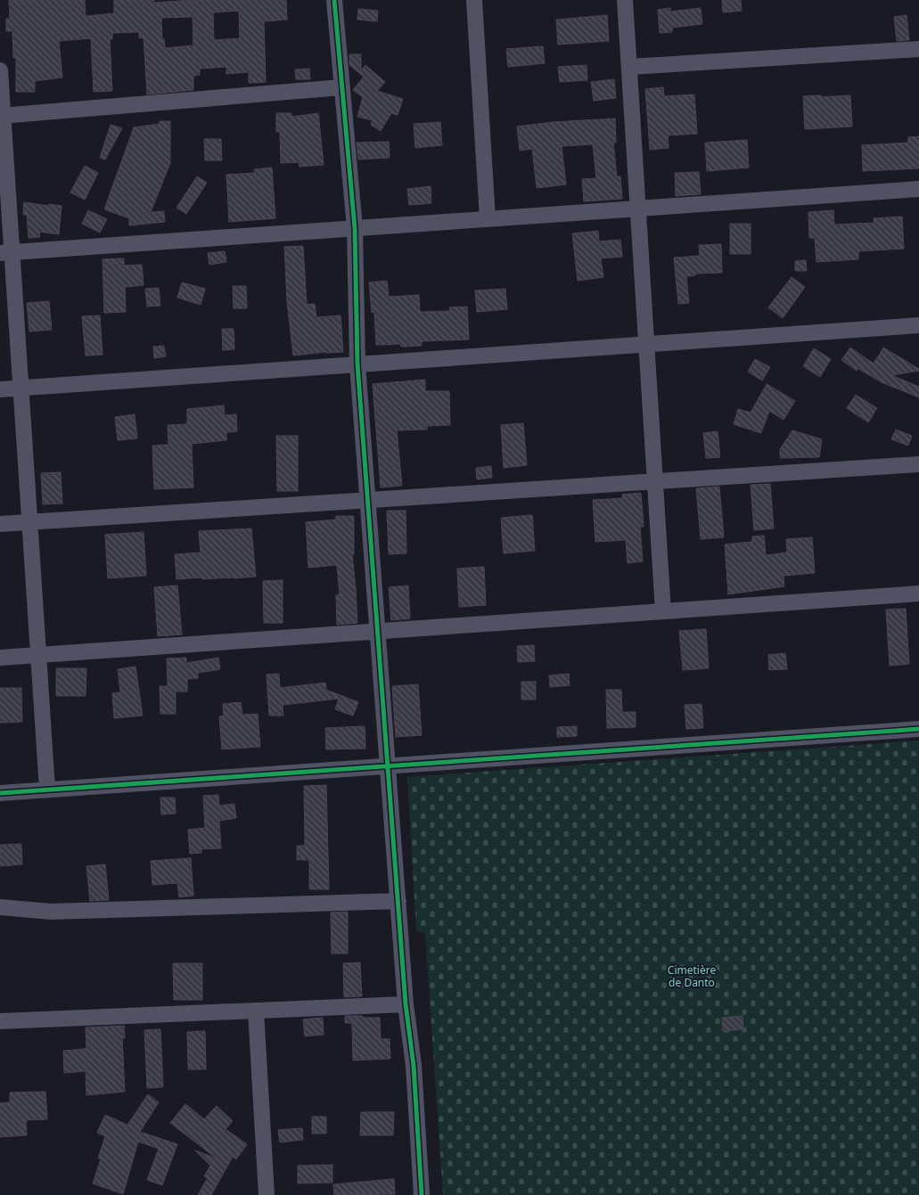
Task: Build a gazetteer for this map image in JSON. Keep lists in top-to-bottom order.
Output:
{
  "parks": ["Cimetière de Danto"]
}
